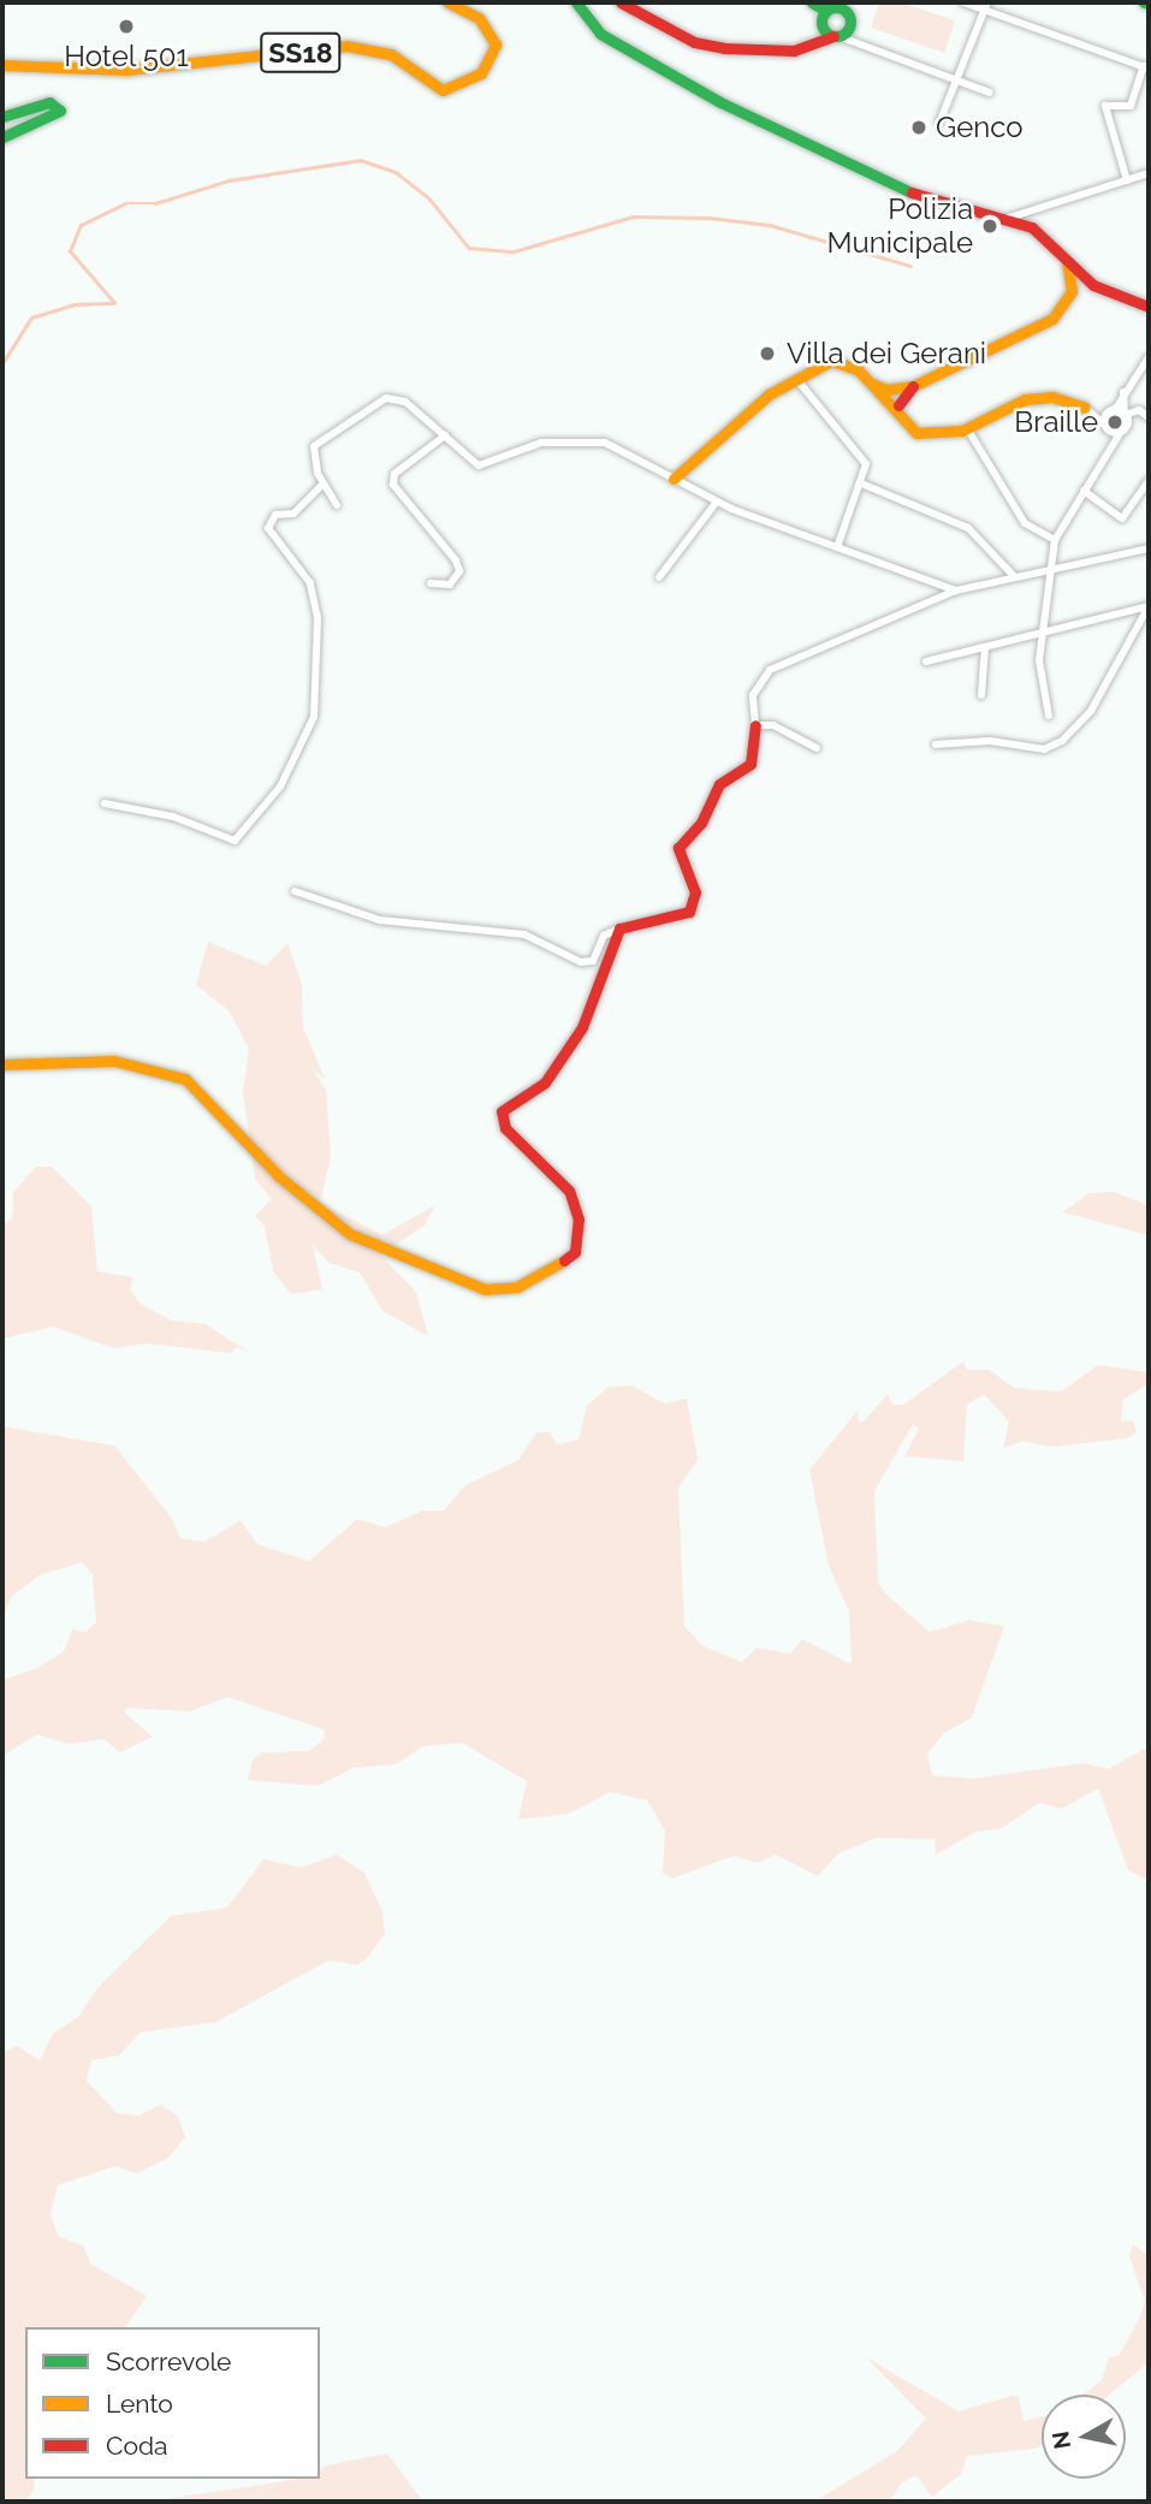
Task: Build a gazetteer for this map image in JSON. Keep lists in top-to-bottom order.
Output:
{
  "streets": {
    "street": ["SS18"]
  },
  "places": [
    "Hotel 501",
    "Genco",
    "Polizia Municipale",
    "Villa dei Gerani",
    "Braille"
  ],
  "legend": ["Scorrevole", "Lento", "Coda"],
  "north": "left"
}
